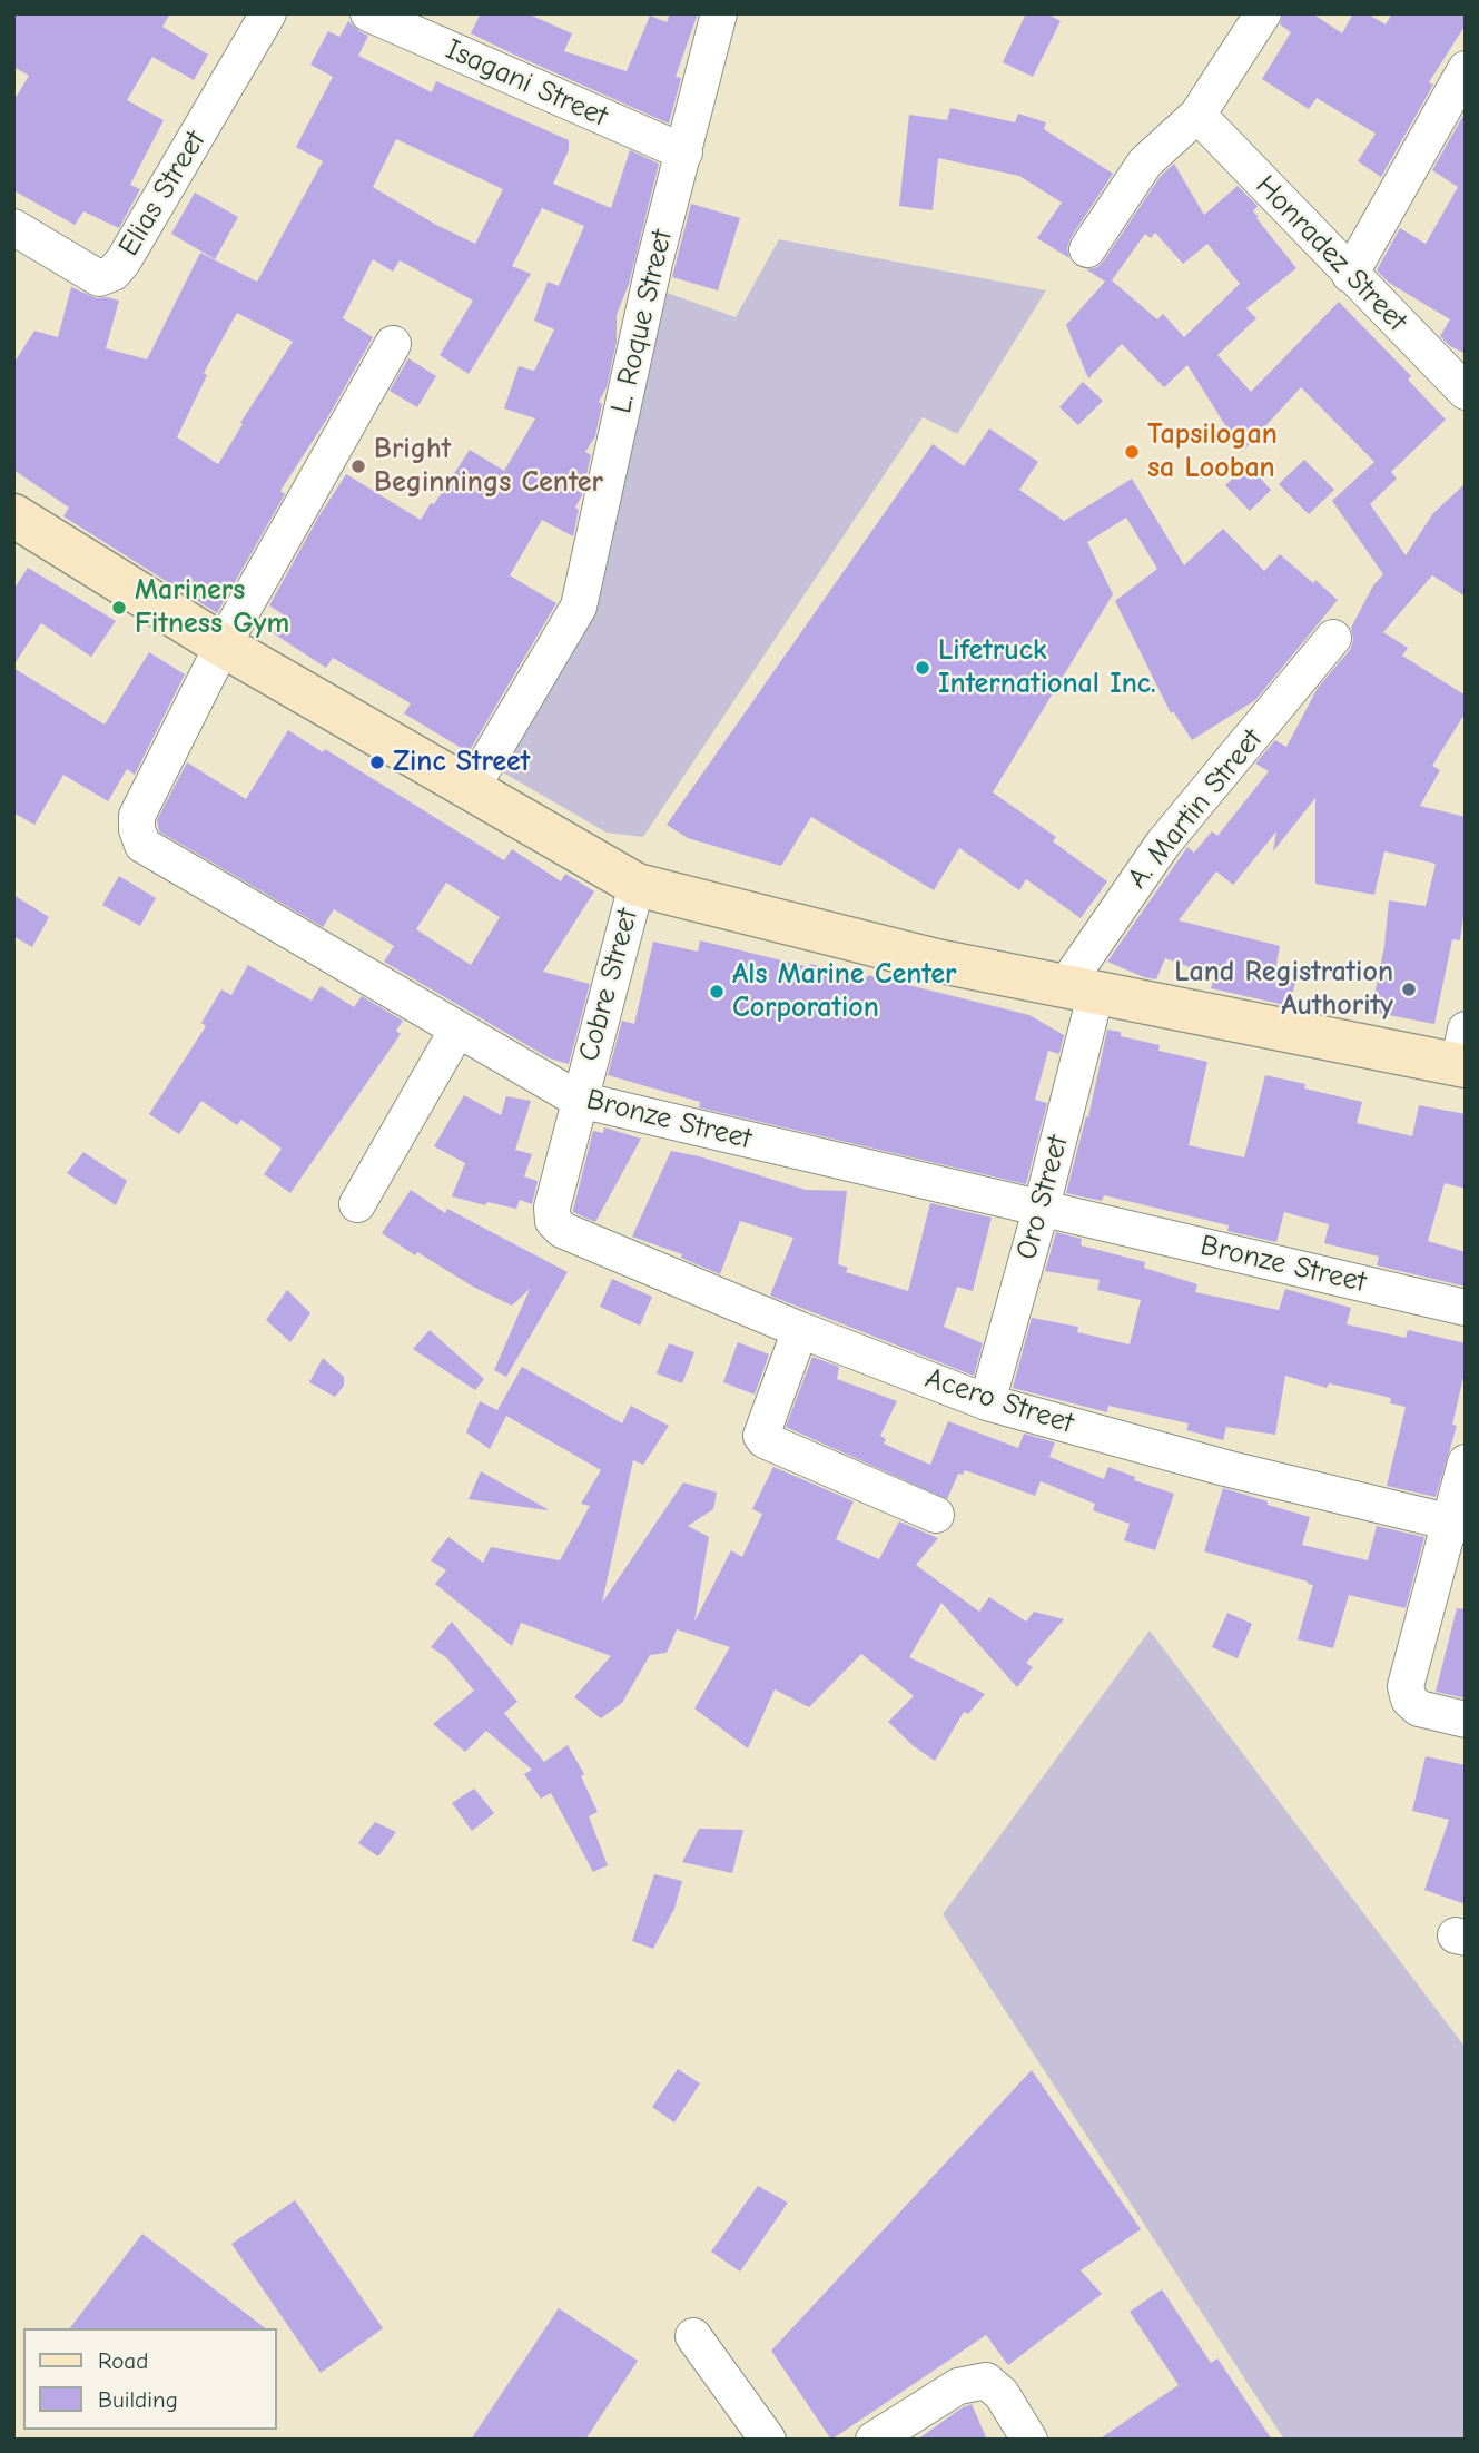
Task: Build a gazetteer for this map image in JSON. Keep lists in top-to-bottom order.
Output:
{
  "streets": {
    "street": [
      "Isagani Street",
      "Elias Street",
      "Honradez Street",
      "L. Roque Street",
      "A. Martin Street",
      "Cobre Street",
      "Bronze Street",
      "Oro Street",
      "Acero Street"
    ]
  },
  "crossings": [
    ["Isagani Street", "L. Roque Street"],
    ["A. Martin Street", "Oro Street"],
    ["Cobre Street", "Bronze Street"],
    ["Cobre Street", "Acero Street"],
    ["Bronze Street", "Oro Street"],
    ["Oro Street", "Acero Street"]
  ],
  "places": [
    "Tapsilogan sa Looban",
    "Bright Beginnings Center",
    "Mariners Fitness Gym",
    "Lifetruck International Inc.",
    "Zinc Street",
    "Land Registration Authority",
    "Als Marine Center Corporation"
  ],
  "legend": ["Road", "Building"]
}
